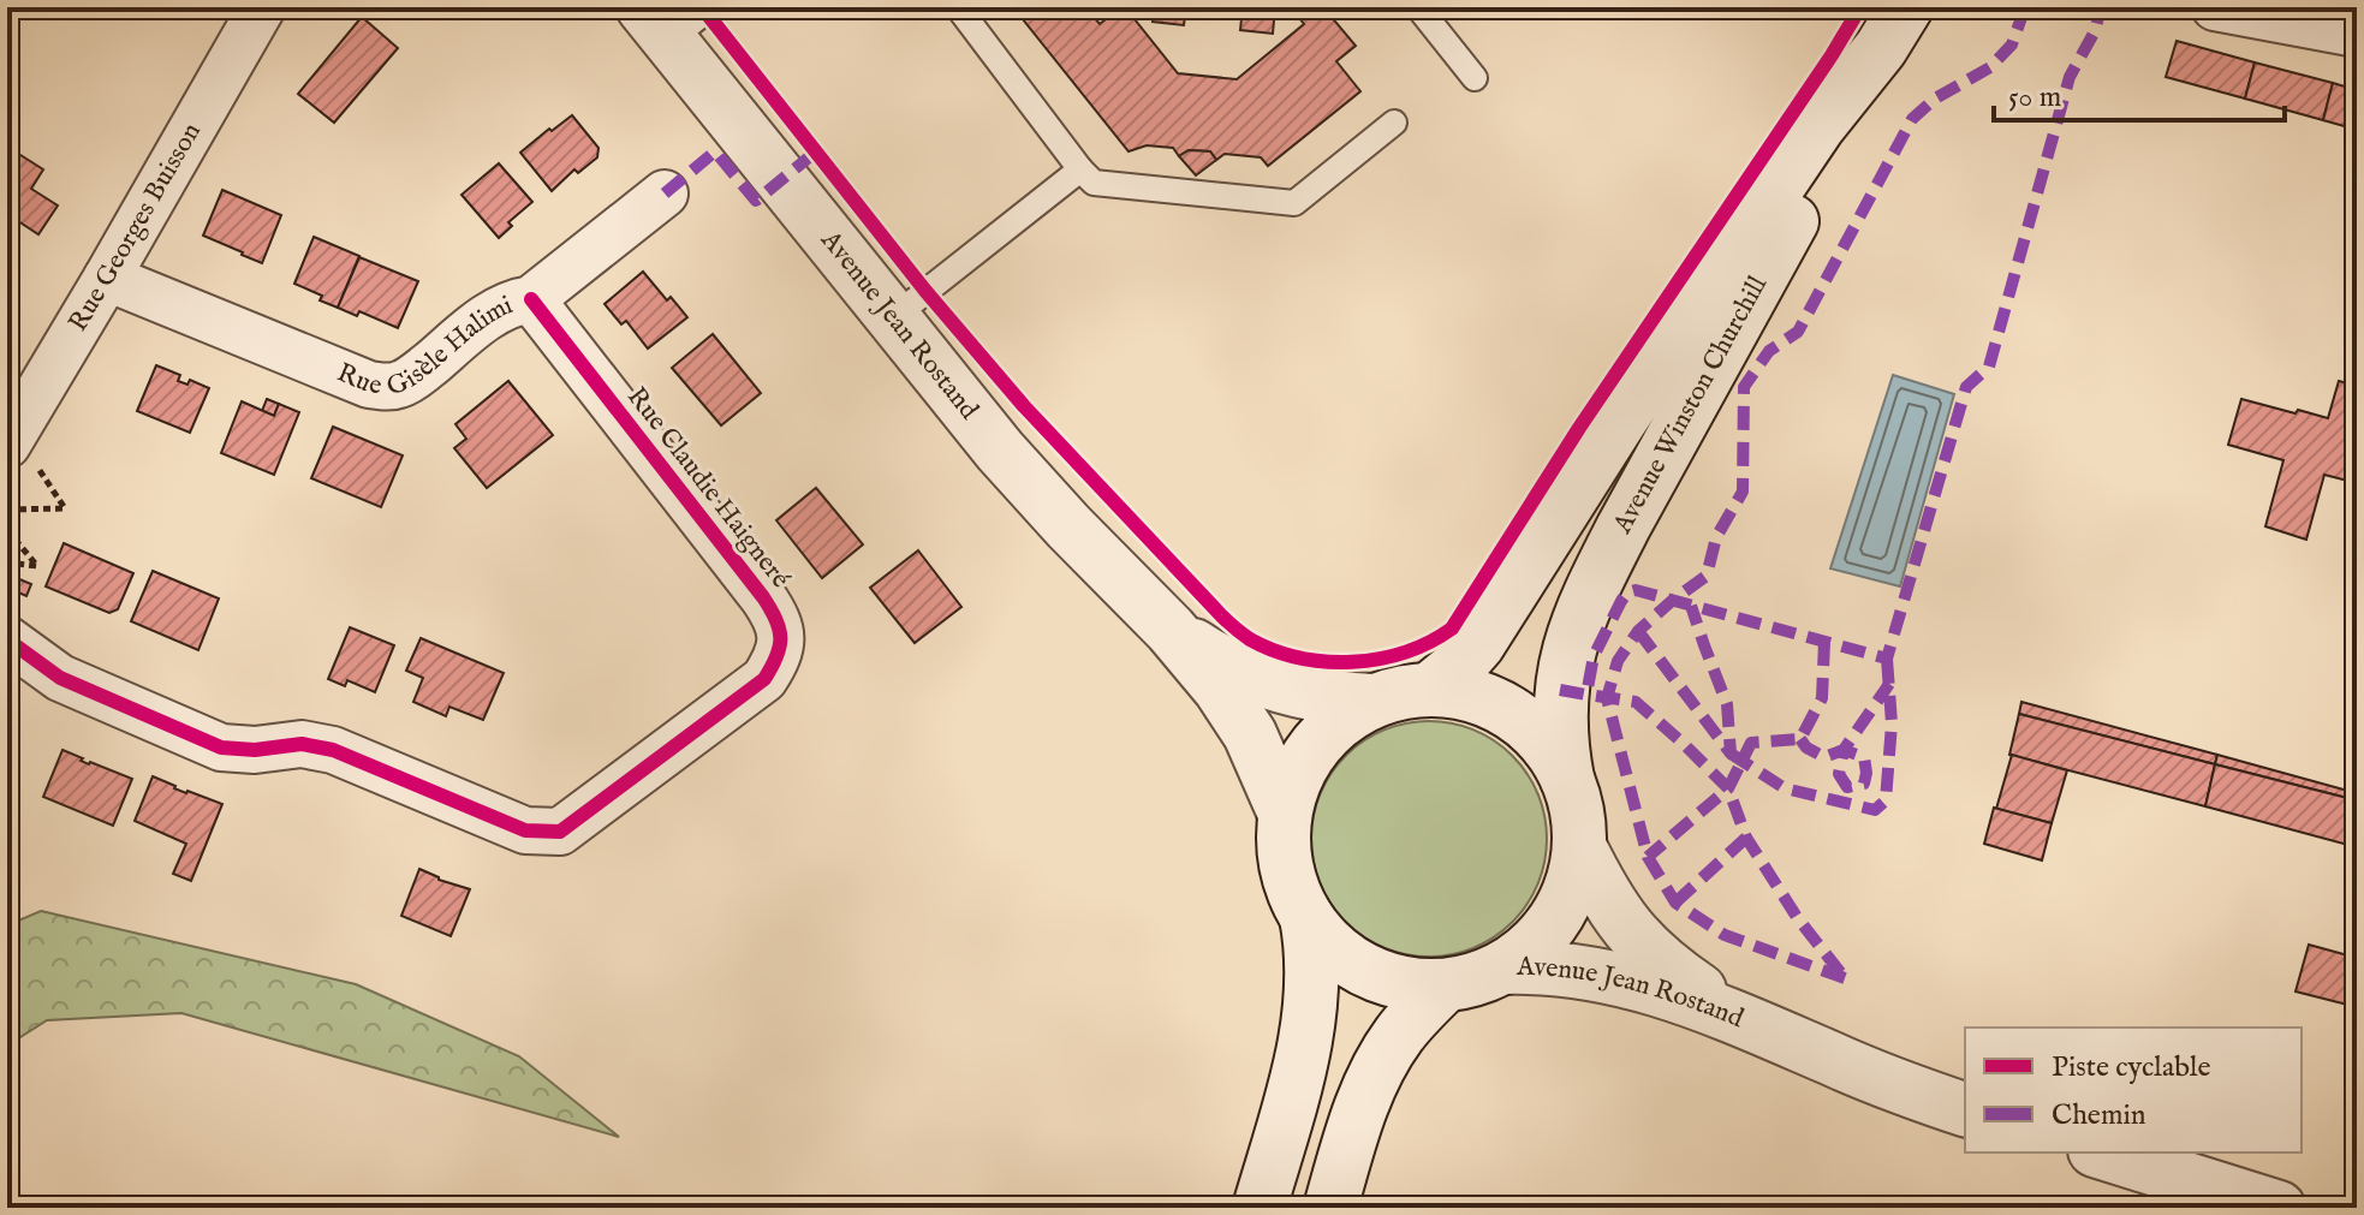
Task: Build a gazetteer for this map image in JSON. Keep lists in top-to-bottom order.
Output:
{
  "streets": {
    "main road": ["Avenue Jean Rostand", "Avenue Winston Churchill"],
    "street": ["Rue Georges Buisson", "Rue Gisèle Halimi", "Rue Claudie Haigneré"]
  },
  "crossings": [
    ["Rue Georges Buisson", "Rue Gisèle Halimi"],
    ["Avenue Jean Rostand", "Avenue Winston Churchill"],
    ["Rue Gisèle Halimi", "Rue Claudie Haigneré"]
  ],
  "legend": ["Piste cyclable", "Chemin"],
  "scale_bar": "50 m"
}
